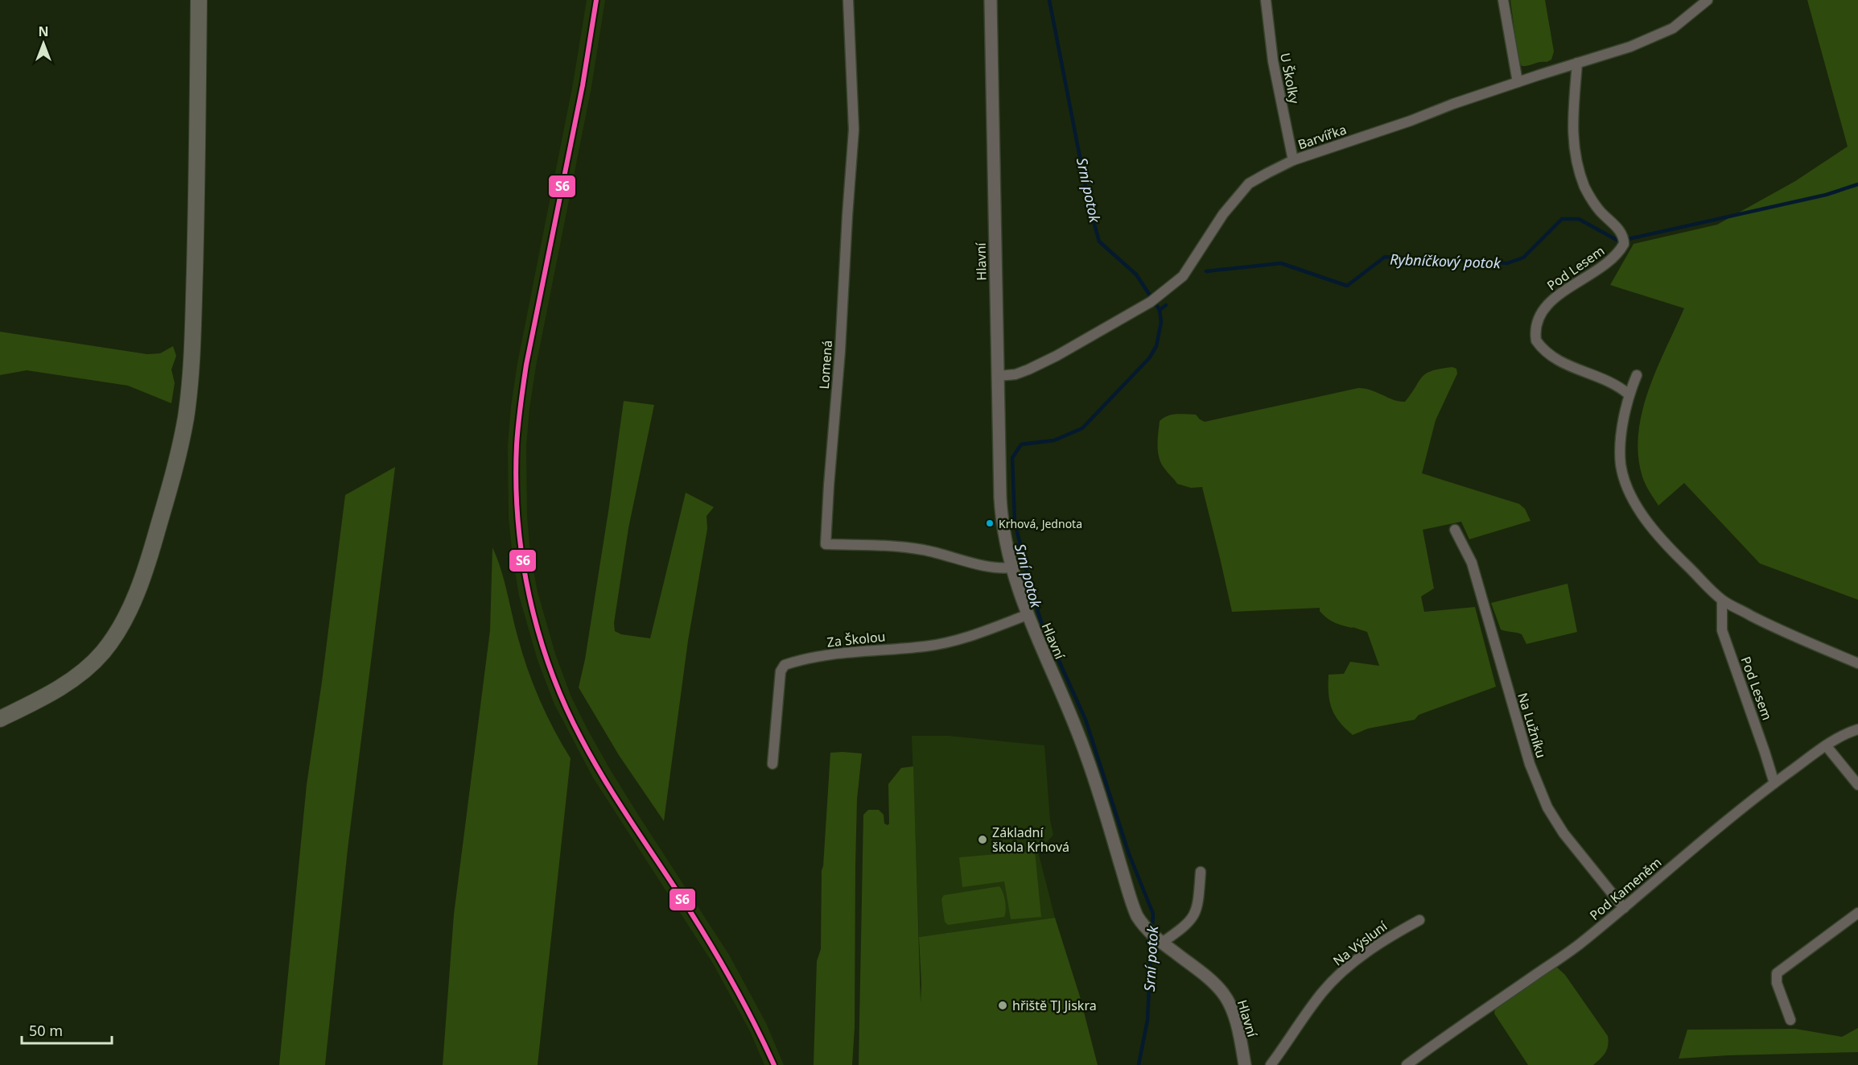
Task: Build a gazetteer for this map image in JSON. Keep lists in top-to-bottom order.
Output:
{
  "streets": {
    "street": [
      "U Školky",
      "Barvířka",
      "Hlavní",
      "Pod Lesem",
      "Lomená",
      "Za Školou",
      "Na Lužníku",
      "Pod Kameněm",
      "Na Výsluní"
    ]
  },
  "crossings": [
    ["U Školky", "Barvířka"],
    ["Barvířka", "Hlavní"],
    ["Barvířka", "Pod Lesem"],
    ["Hlavní", "Lomená"],
    ["Hlavní", "Za Školou"],
    ["Pod Lesem", "Pod Kameněm"],
    ["Na Lužníku", "Pod Kameněm"]
  ],
  "water": ["Srní potok", "Rybníčkový potok"],
  "places": ["Krhová, Jednota", "Základní škola Krhová", "hřiště TJ Jiskra"],
  "lines": ["transit line S6"],
  "scale_bar": "50 m",
  "north": "top"
}
